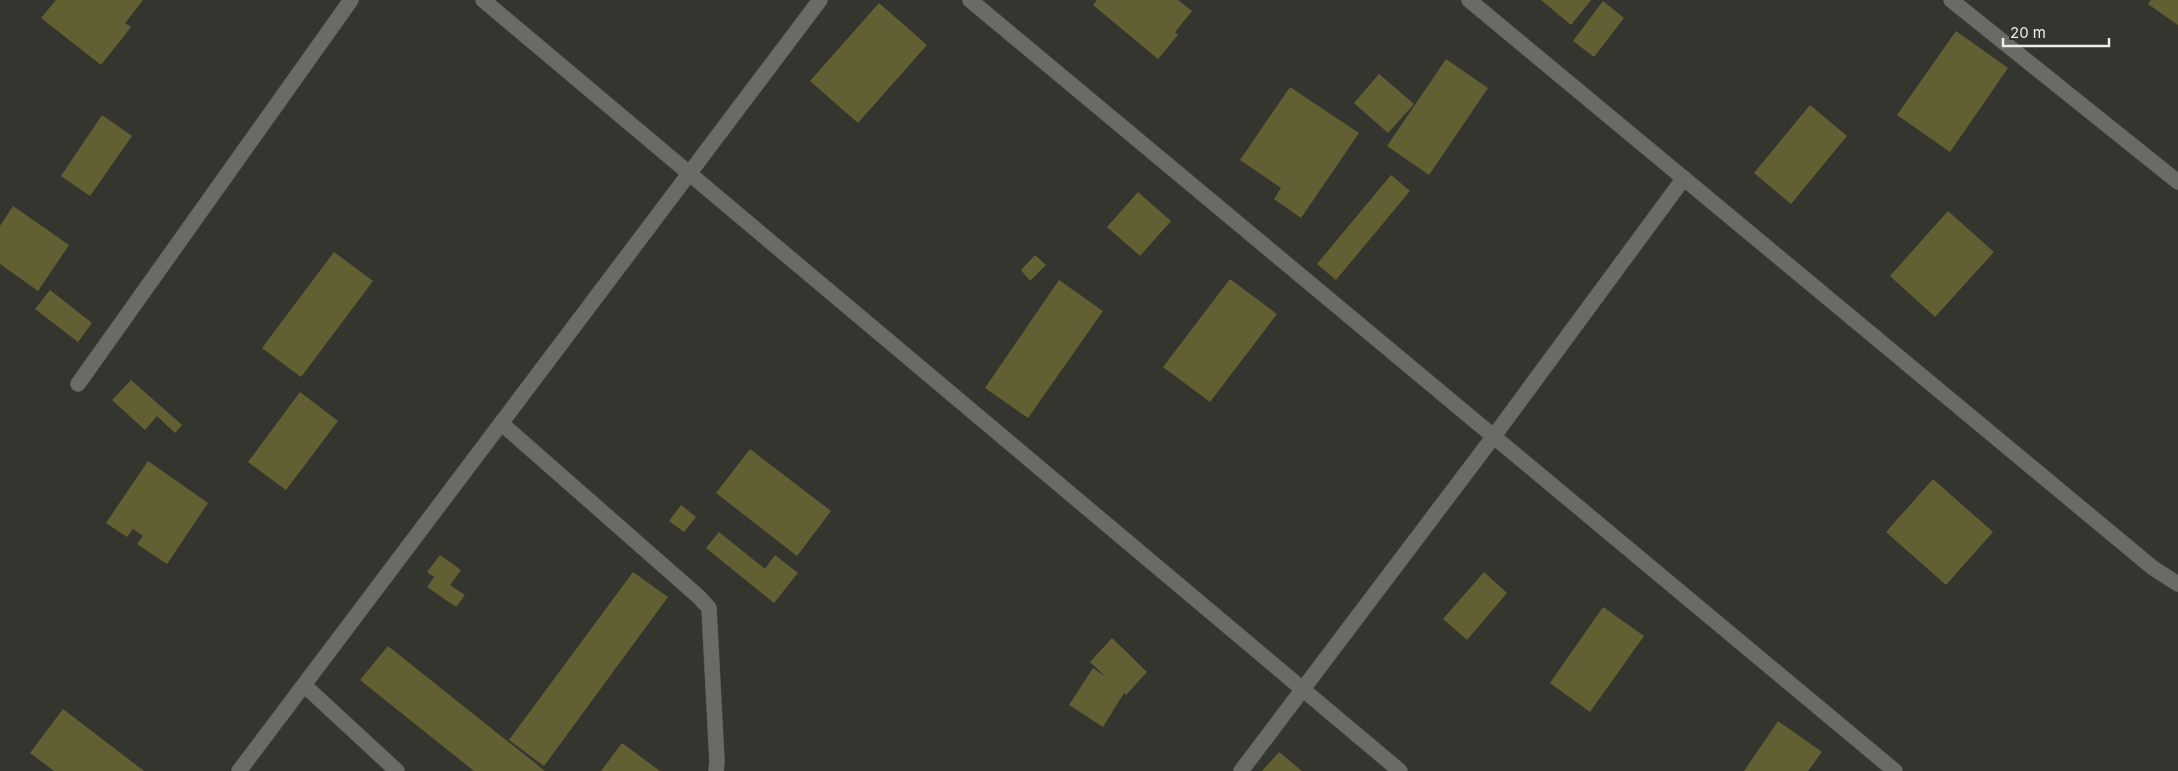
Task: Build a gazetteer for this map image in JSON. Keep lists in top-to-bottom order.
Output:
{
  "scale_bar": "20 m"
}
